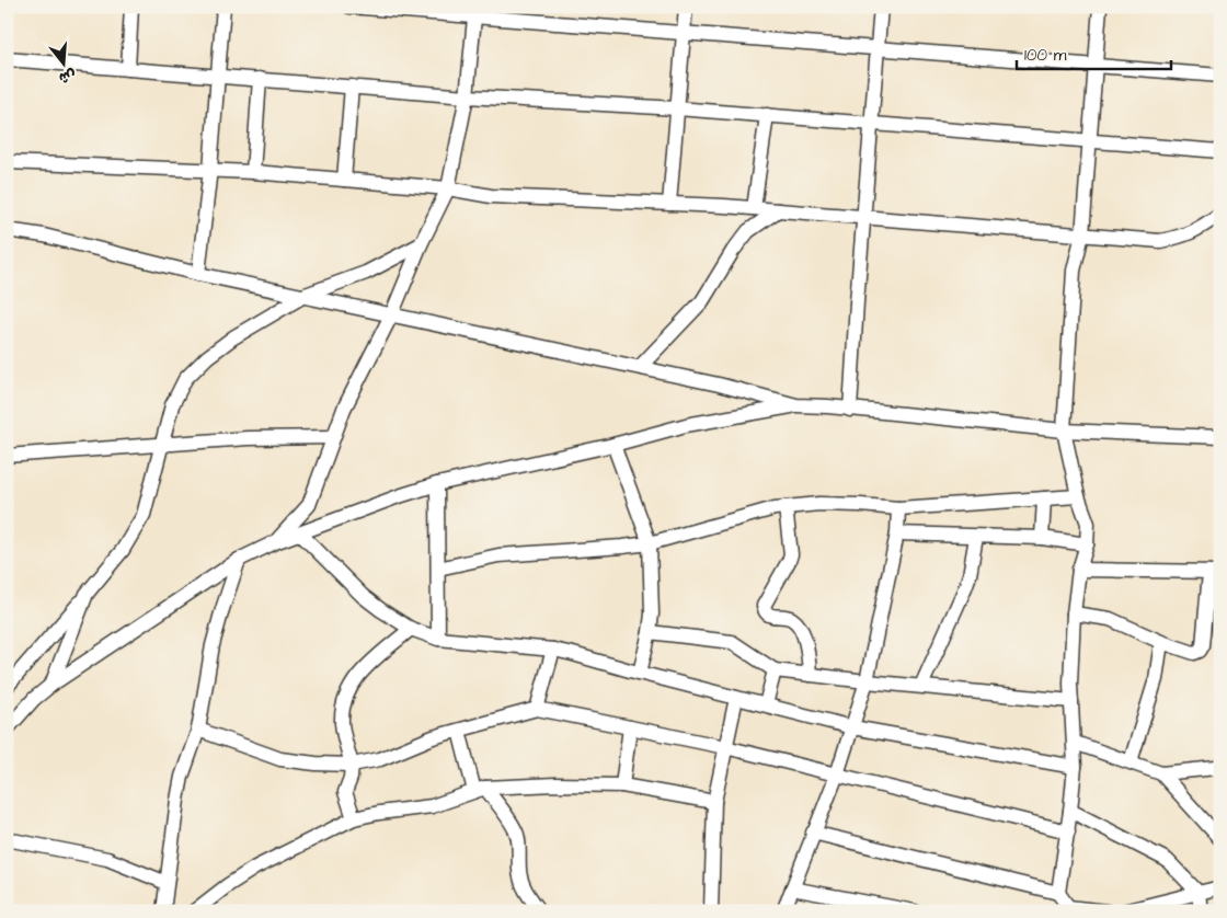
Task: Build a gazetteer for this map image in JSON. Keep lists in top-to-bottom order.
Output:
{
  "scale_bar": "100 m",
  "north": "bottom"
}
